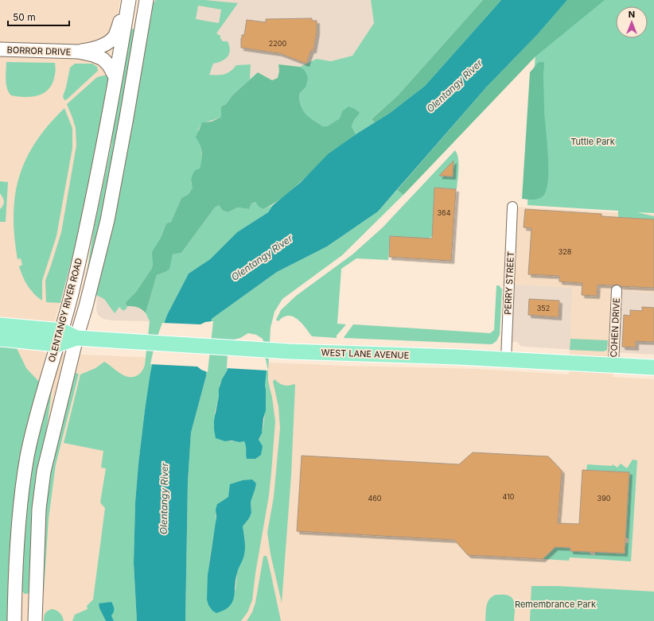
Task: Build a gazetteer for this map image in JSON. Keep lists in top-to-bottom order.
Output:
{
  "streets": {
    "main road": ["BORROR DRIVE", "OLENTANGY RIVER ROAD", "WEST LANE AVENUE"],
    "street": ["PERRY STREET", "COHEN DRIVE"]
  },
  "crossings": [
    ["PERRY STREET", "WEST LANE AVENUE"],
    ["OLENTANGY RIVER ROAD", "WEST LANE AVENUE"],
    ["COHEN DRIVE", "WEST LANE AVENUE"]
  ],
  "water": ["Olentangy River"],
  "parks": ["Tuttle Park", "Remembrance Park"],
  "house_numbers": [
    "2200",
    "364",
    "328",
    "352",
    "410",
    "460",
    "390"
  ],
  "scale_bar": "50 m",
  "north": "top"
}
